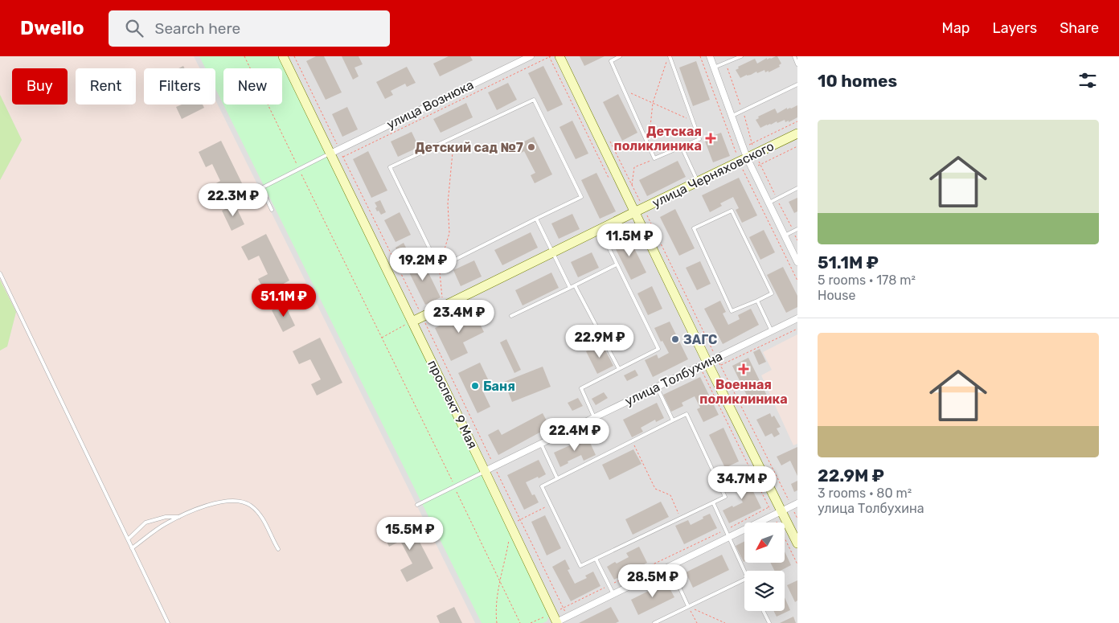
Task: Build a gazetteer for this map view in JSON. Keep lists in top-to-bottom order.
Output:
{
  "streets": {
    "street": [
      "улица Вознюка",
      "улица Черняховского",
      "улица Толбухина",
      "проспект 9 Мая"
    ]
  },
  "crossings": [
    ["улица Вознюка", "проспект 9 Мая"],
    ["улица Черняховского", "проспект 9 Мая"],
    ["улица Толбухина", "проспект 9 Мая"]
  ],
  "places": {
    "health": ["Детская поликлиника", "Военная поликлиника"],
    "other": ["Детский сад №7", "ЗАГС", "Баня"]
  },
  "north": "bottom left",
  "page": {
    "header": "Dwello",
    "search": "Search here",
    "nav": ["Map", "Layers", "Share"],
    "heading": "10 homes",
    "chip": [
      "Buy",
      "Rent",
      "Filters",
      "New"
    ],
    "list": [
      {
        "name": "51.1M ₽",
        "note": "5 rooms · 178 m² · House"
      },
      {
        "name": "22.9M ₽",
        "note": "3 rooms · 80 m² · улица Толбухина"
      }
    ],
    "price": [
      "22.3M ₽",
      "11.5M ₽",
      "19.2M ₽",
      "51.1M ₽",
      "23.4M ₽",
      "22.9M ₽",
      "22.4M ₽",
      "34.7M ₽",
      "15.5M ₽",
      "28.5M ₽"
    ]
  }
}
